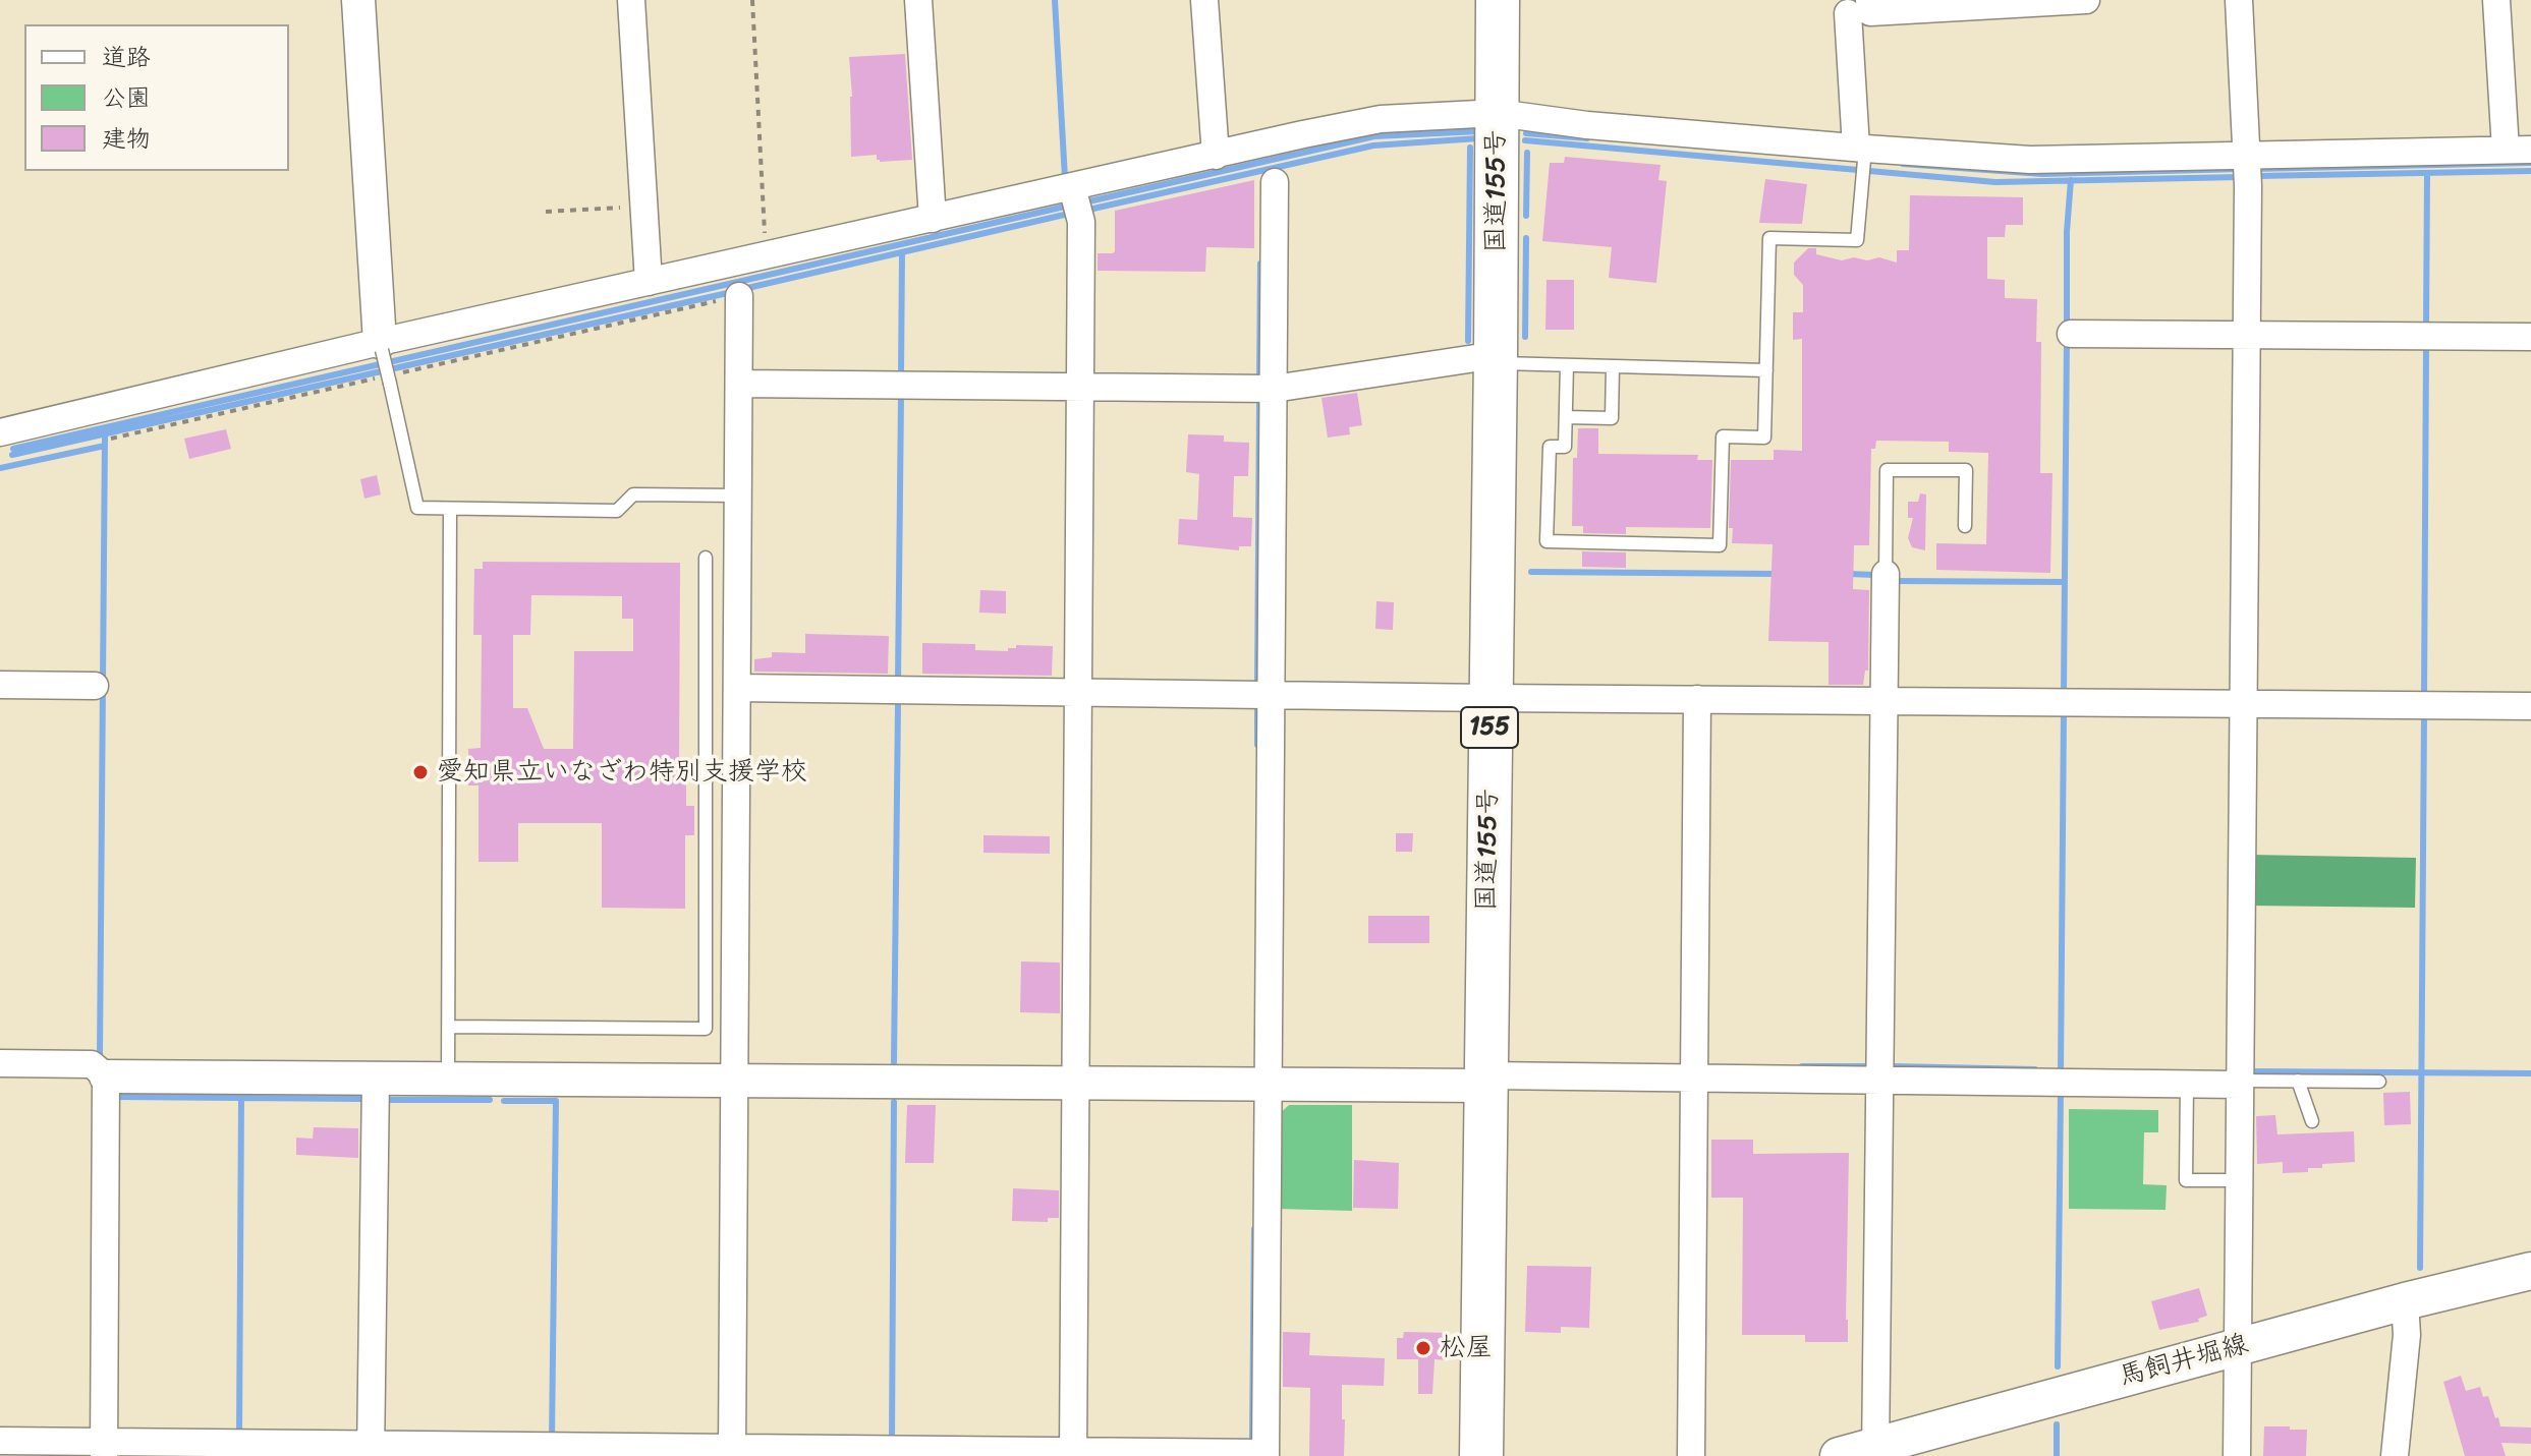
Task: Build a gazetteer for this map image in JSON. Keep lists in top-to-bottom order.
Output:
{
  "streets": {
    "highway": ["国道155号", "155"],
    "main road": ["馬飼井堀線"]
  },
  "places": ["愛知県立いなざわ特別支援学校", "松屋"],
  "legend": ["道路", "公園", "建物"]
}
